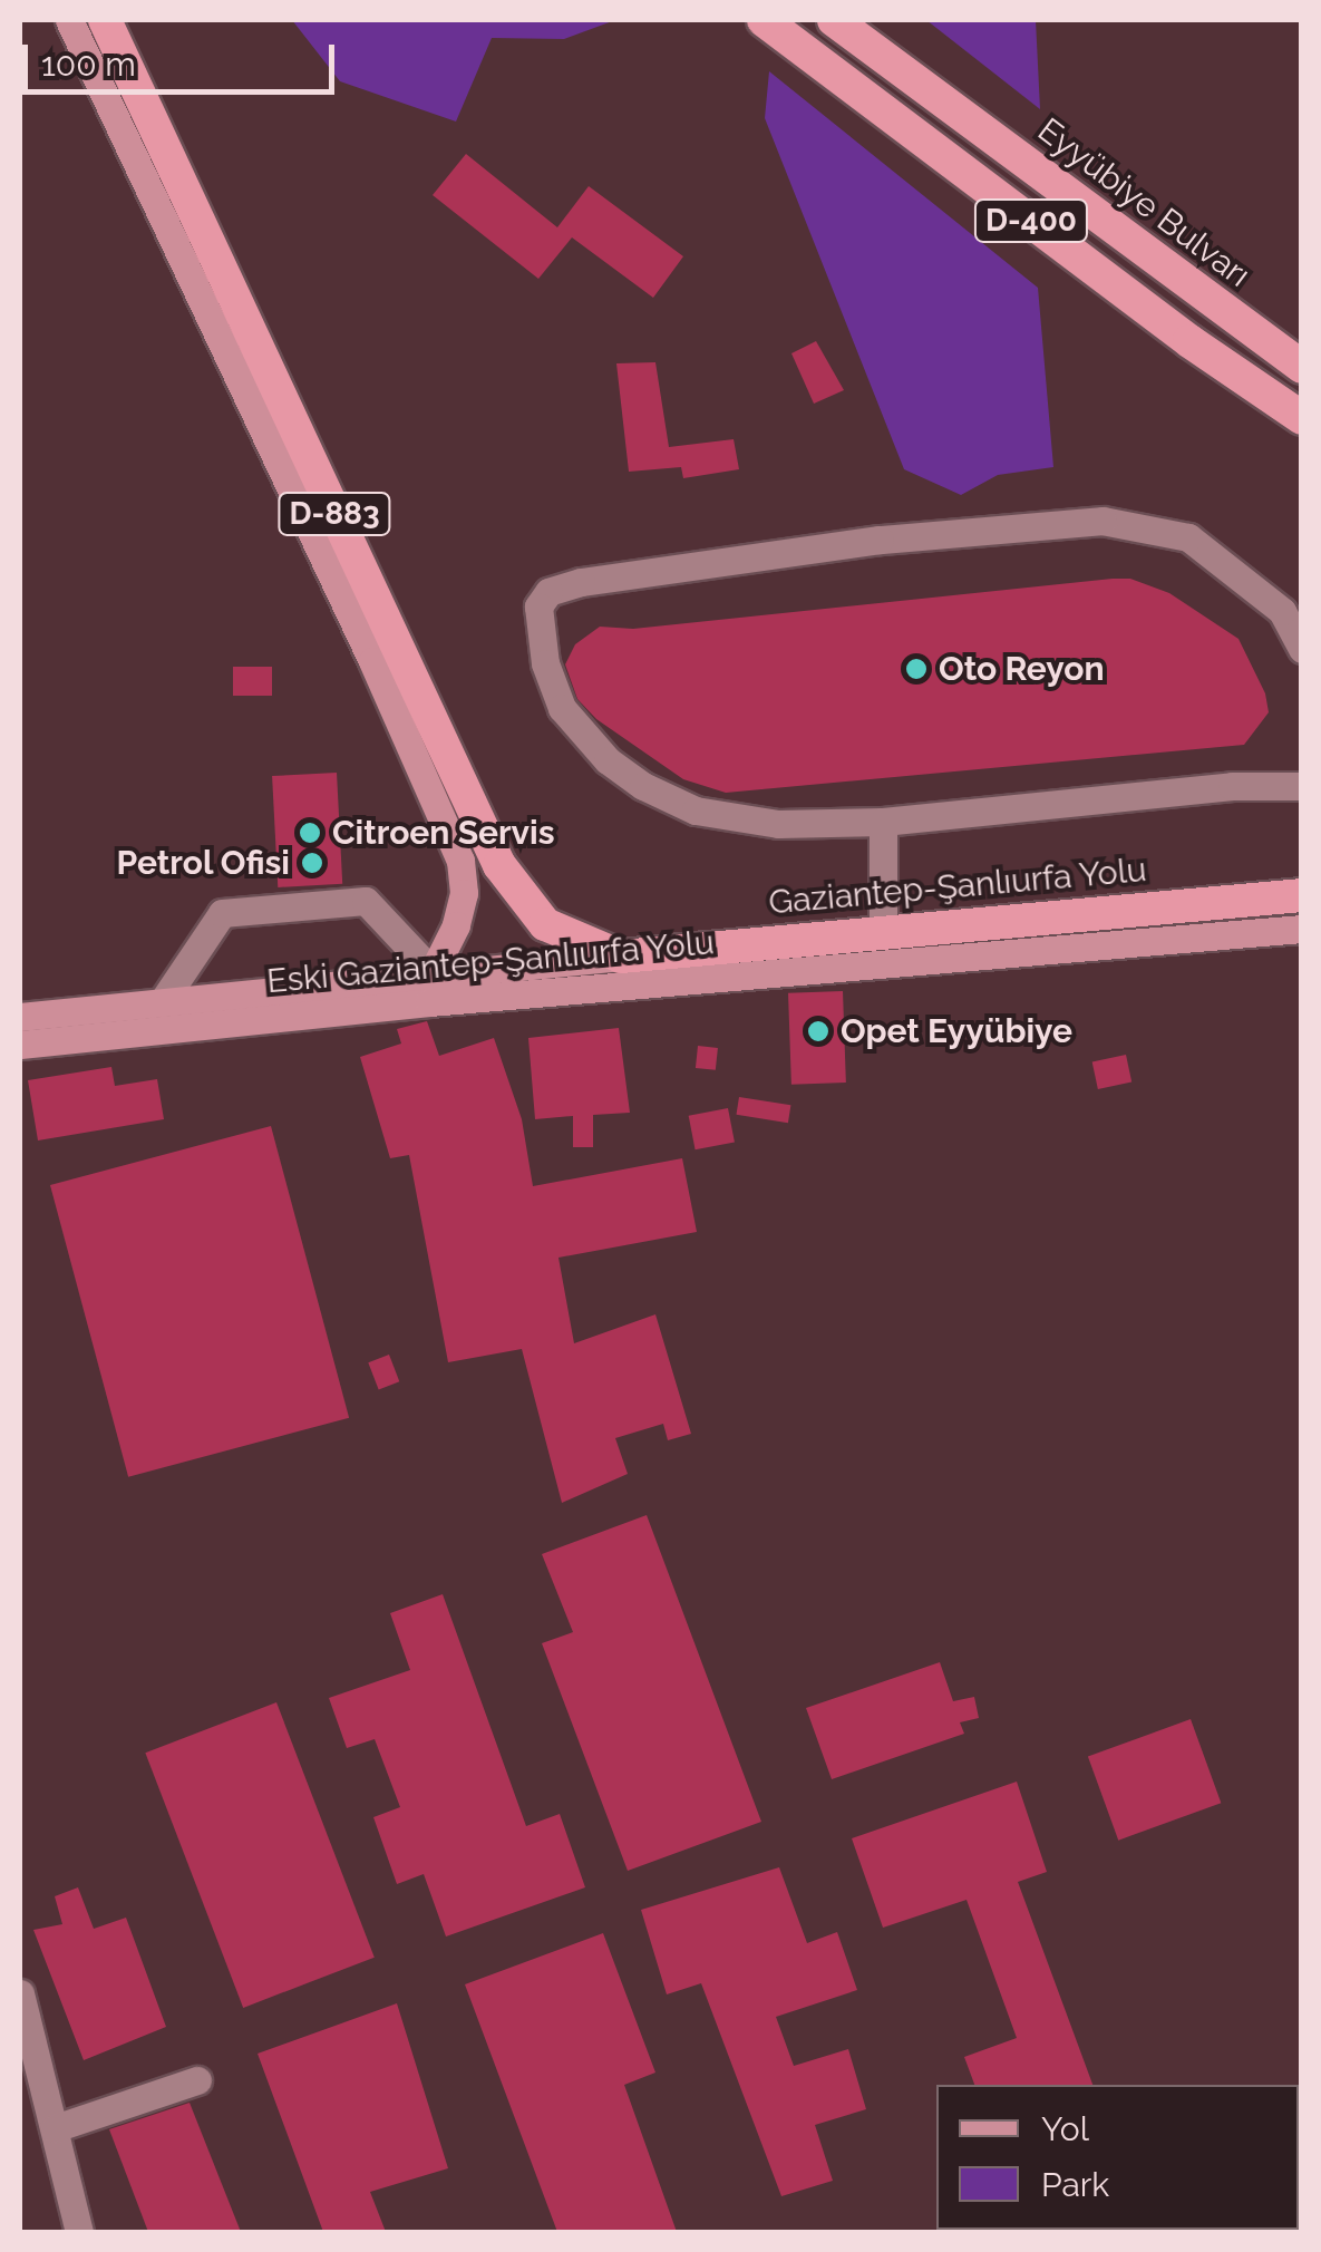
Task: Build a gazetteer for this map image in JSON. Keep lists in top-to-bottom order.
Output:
{
  "streets": {
    "highway": [
      "Eyyübiye Bulvarı",
      "D-400",
      "D-883",
      "Gaziantep-Şanlıurfa Yolu"
    ],
    "main road": ["Eski Gaziantep-Şanlıurfa Yolu"]
  },
  "crossings": [
    ["D-883", "Gaziantep-Şanlıurfa Yolu"],
    ["D-883", "Eski Gaziantep-Şanlıurfa Yolu"],
    ["Gaziantep-Şanlıurfa Yolu", "Eski Gaziantep-Şanlıurfa Yolu"]
  ],
  "places": [
    "Oto Reyon",
    "Citroen Servis",
    "Petrol Ofisi",
    "Opet Eyyübiye"
  ],
  "legend": ["Yol", "Park"],
  "scale_bar": "100 m"
}
